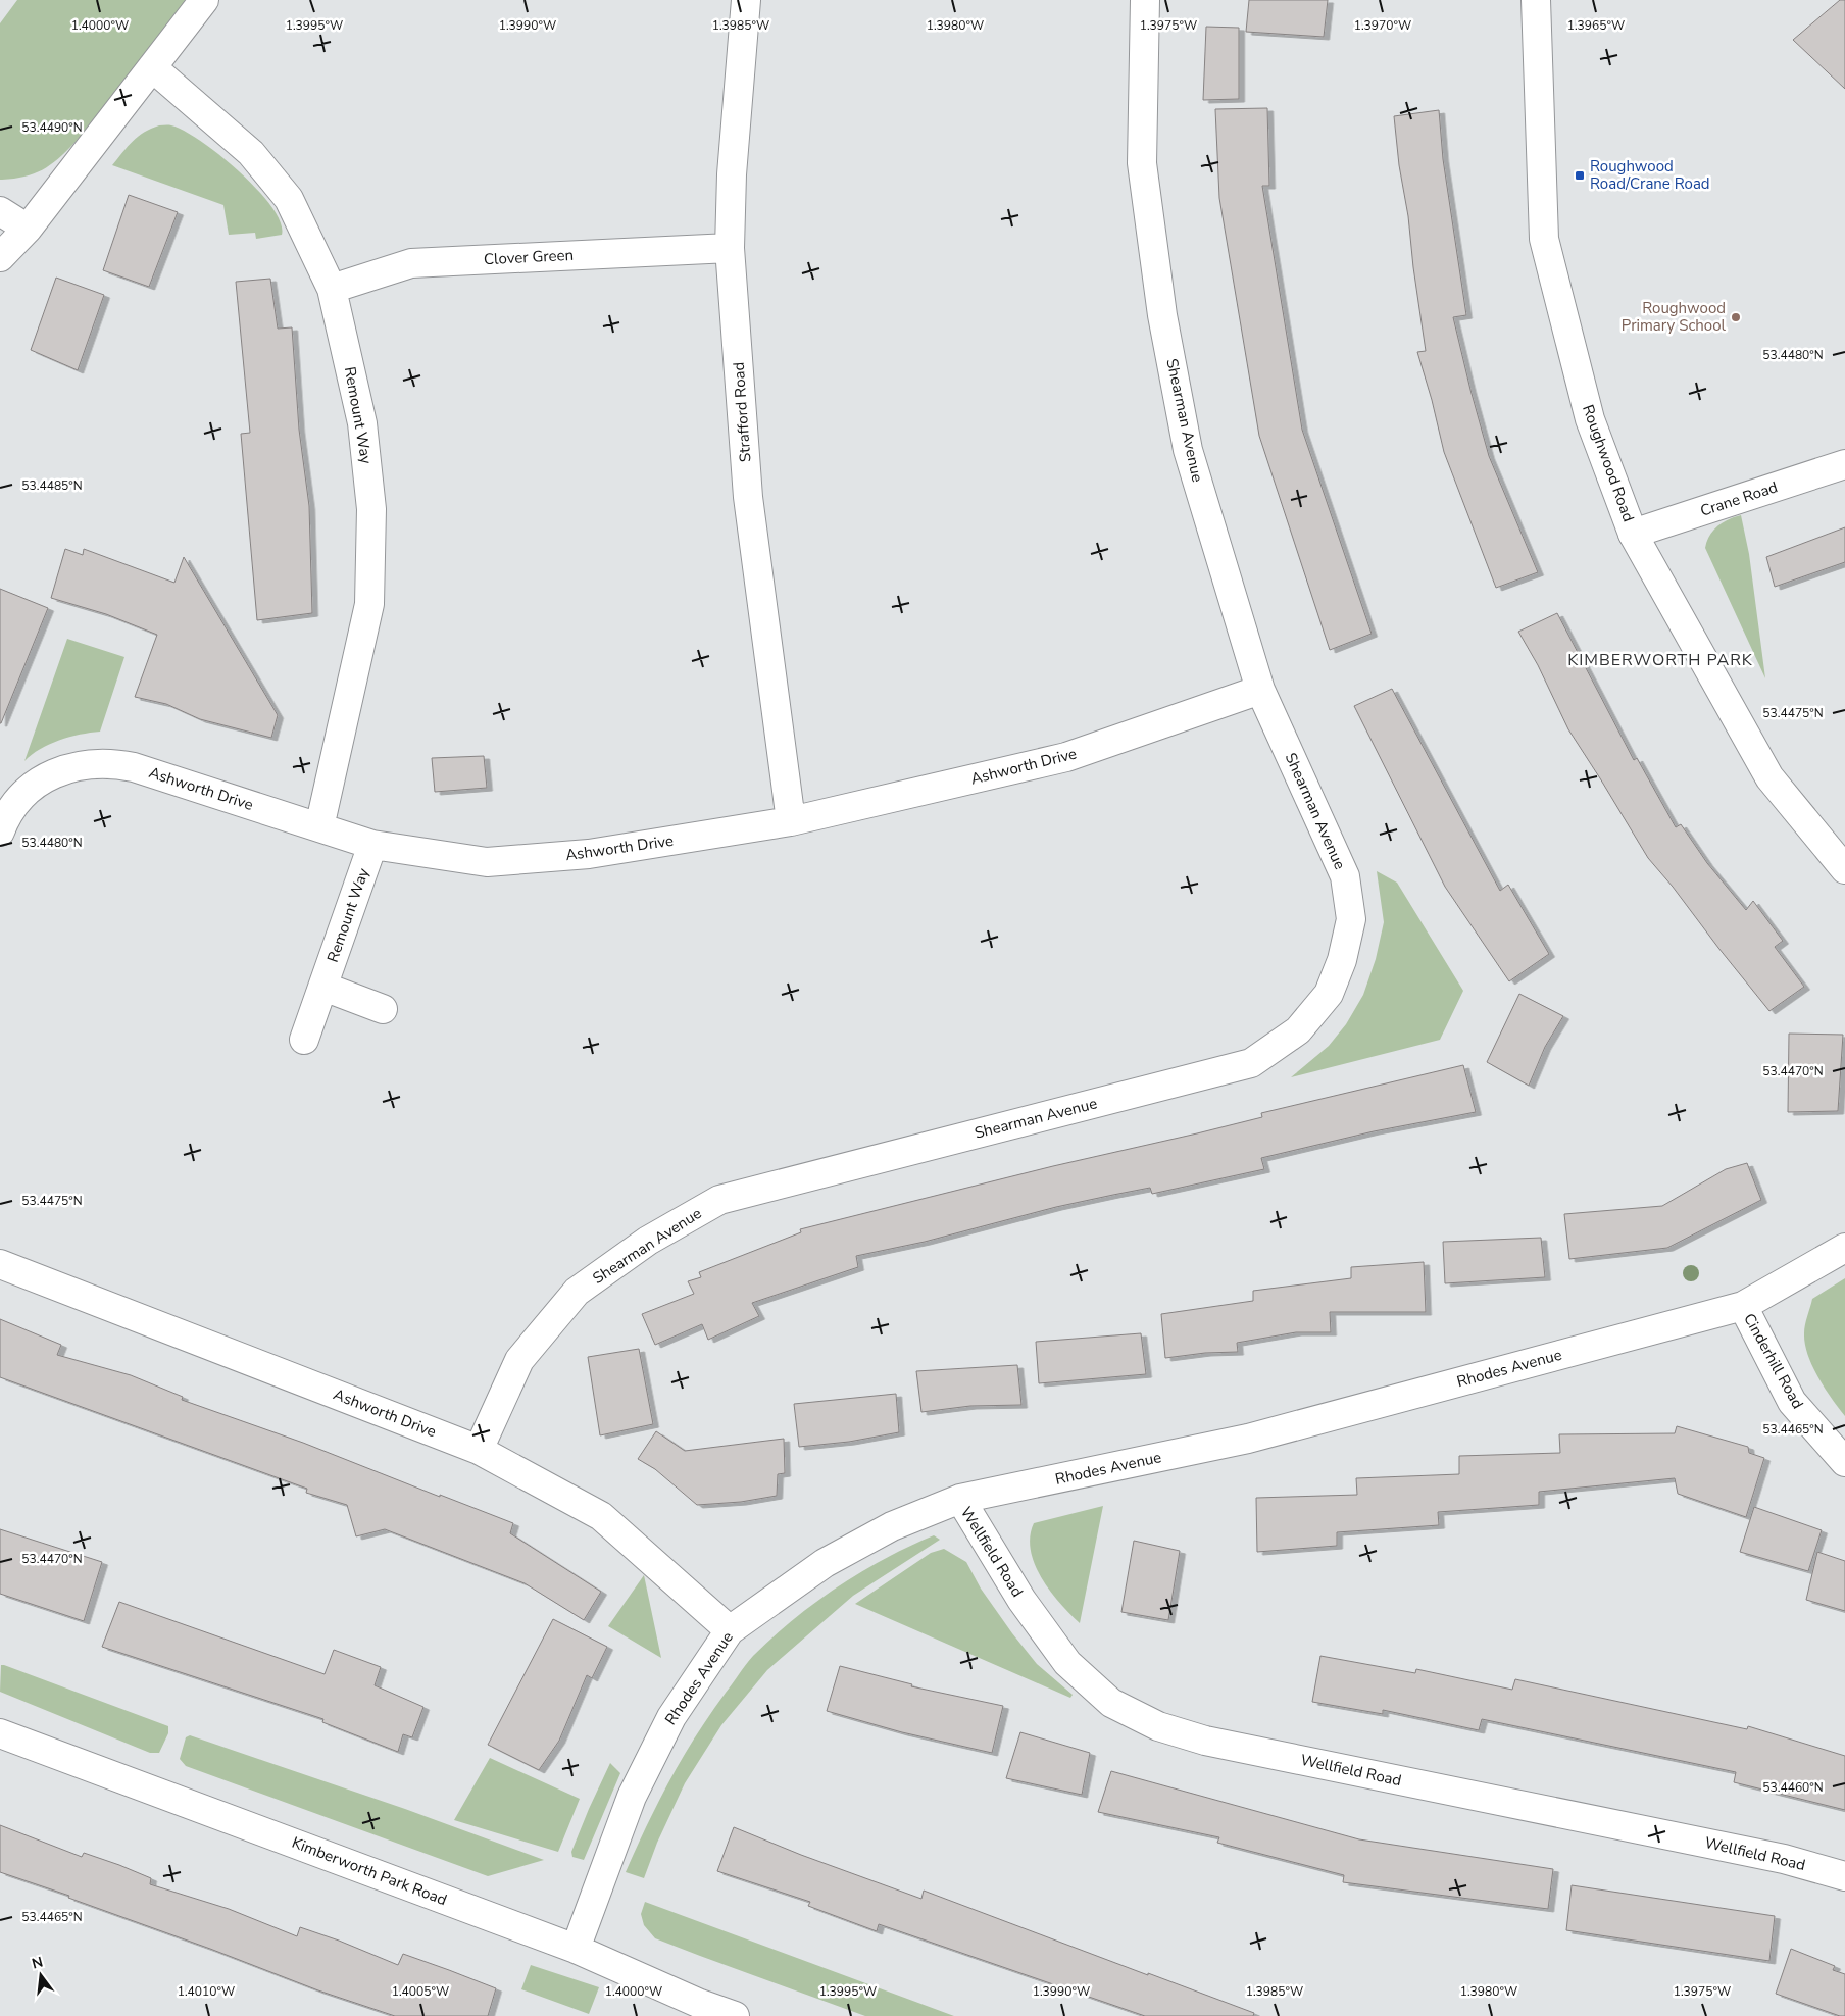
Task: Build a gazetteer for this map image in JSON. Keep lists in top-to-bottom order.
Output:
{
  "streets": {
    "street": [
      "Clover Green",
      "Strafford Road",
      "Remount Way",
      "Shearman Avenue",
      "Roughwood Road",
      "Crane Road",
      "Ashworth Drive",
      "Cinderhill Road",
      "Rhodes Avenue",
      "Wellfield Road",
      "Kimberworth Park Road"
    ]
  },
  "crossings": [
    ["Clover Green", "Strafford Road"],
    ["Clover Green", "Remount Way"],
    ["Strafford Road", "Ashworth Drive"],
    ["Remount Way", "Ashworth Drive"],
    ["Shearman Avenue", "Ashworth Drive"],
    ["Roughwood Road", "Crane Road"],
    ["Ashworth Drive", "Rhodes Avenue"],
    ["Cinderhill Road", "Rhodes Avenue"],
    ["Rhodes Avenue", "Wellfield Road"],
    ["Rhodes Avenue", "Kimberworth Park Road"]
  ],
  "districts": ["KIMBERWORTH PARK"],
  "places": {
    "transit": ["Roughwood Road/Crane Road"],
    "other": ["Roughwood Primary School"]
  },
  "north": "top",
  "coordinates": [
    "1.4000°W",
    "1.3990°W",
    "1.3985°W",
    "1.3975°W",
    "1.3970°W",
    "1.3965°W",
    "1.3995°W",
    "1.3980°W",
    "53.4490°N",
    "53.4480°N",
    "53.4485°N",
    "53.4475°N",
    "53.4470°N",
    "53.4465°N",
    "53.4460°N",
    "1.4010°W",
    "1.4005°W"
  ]
}
